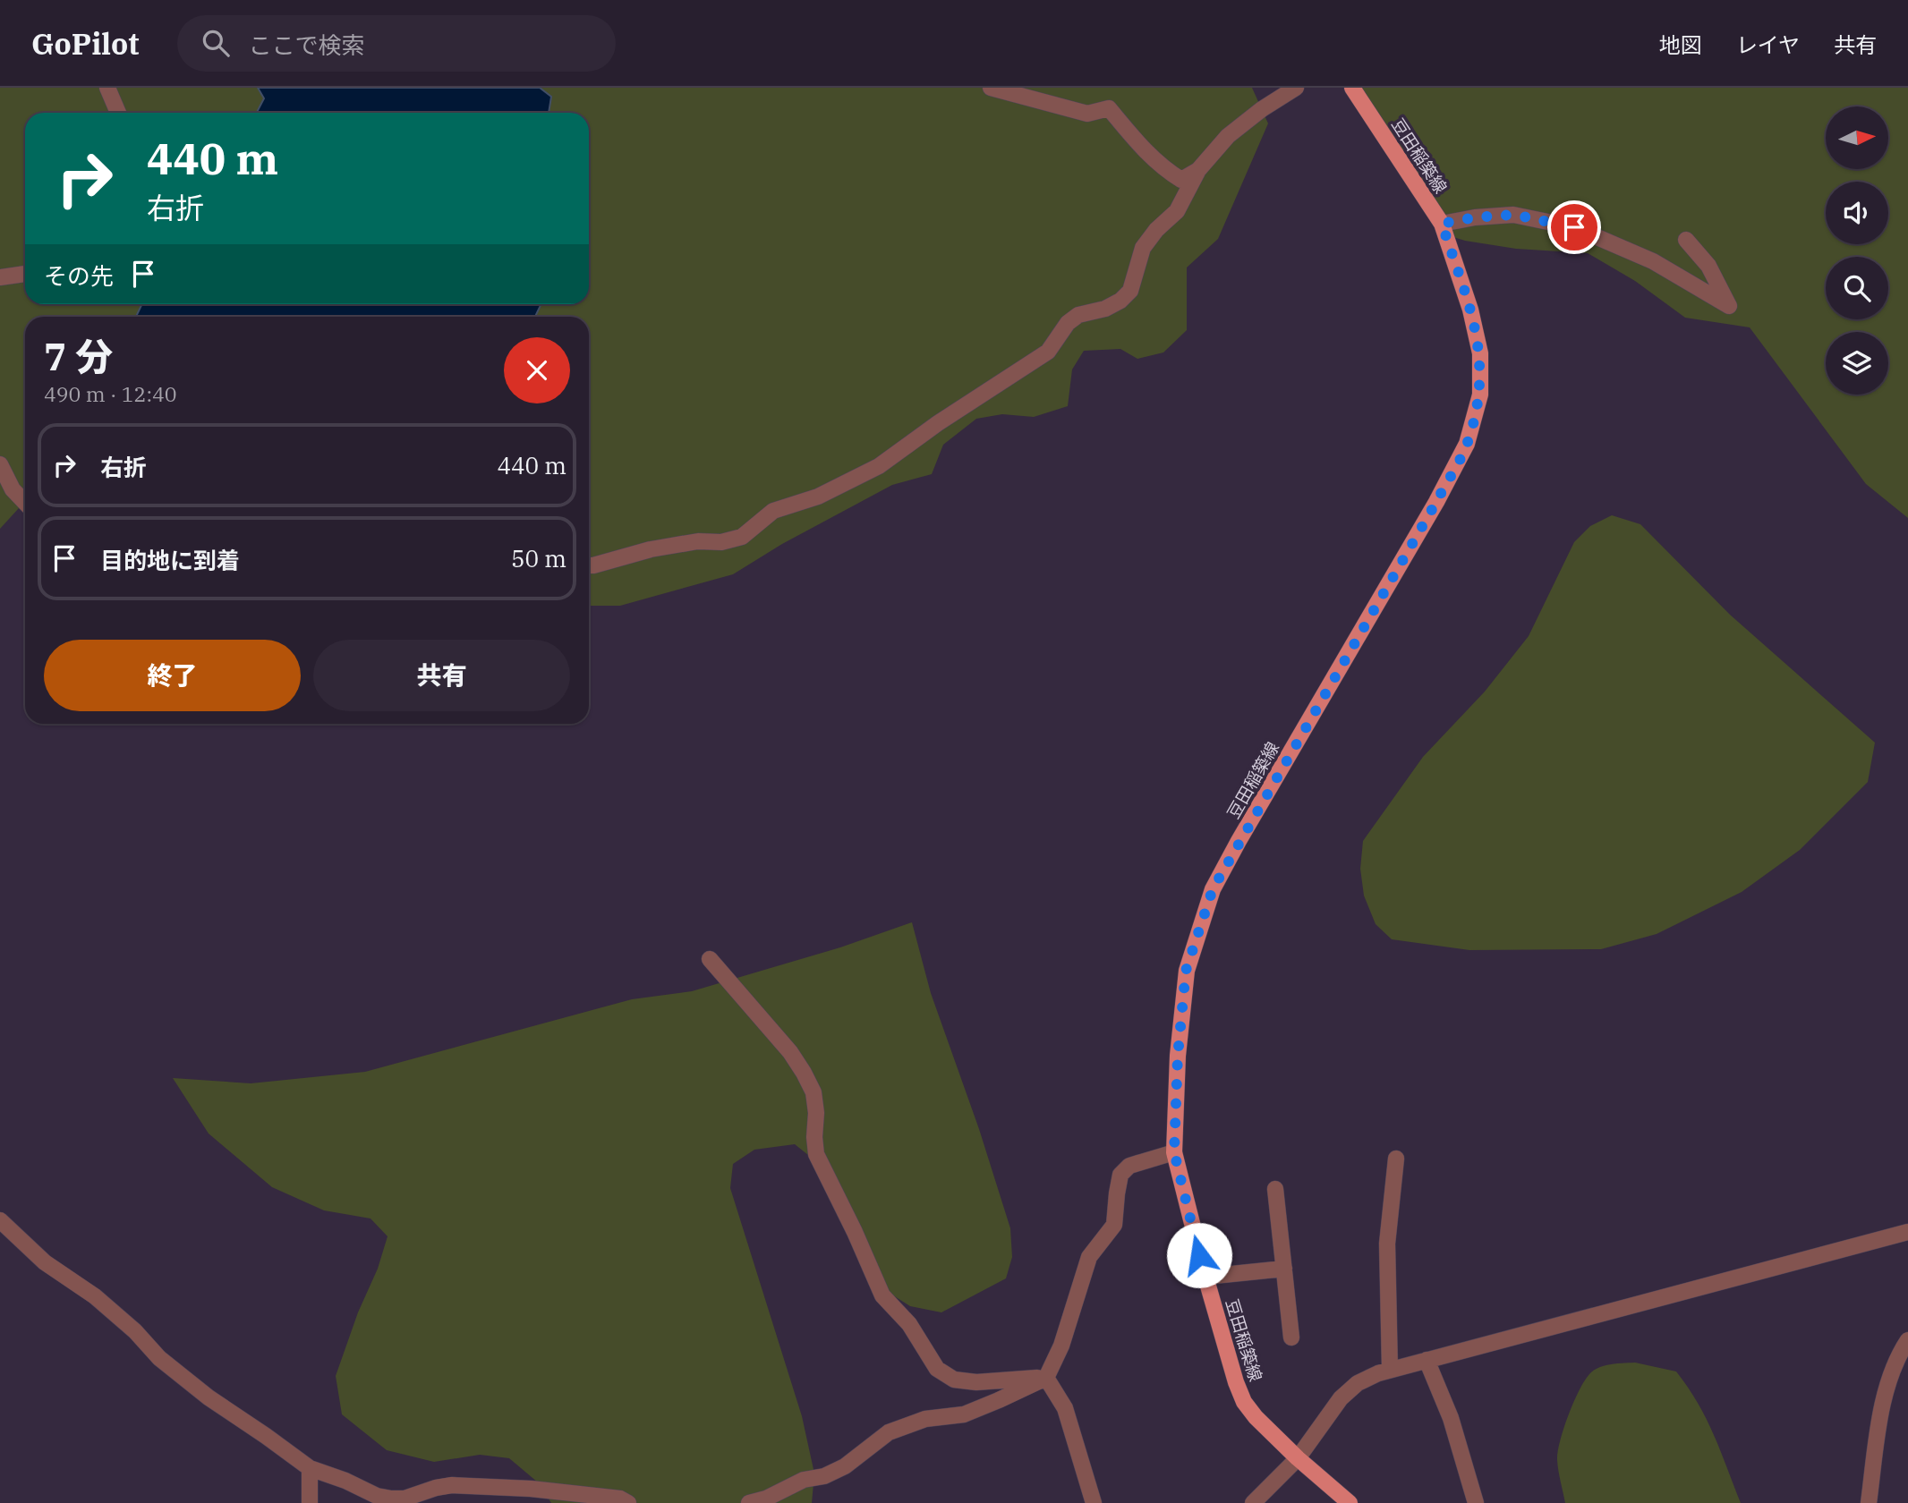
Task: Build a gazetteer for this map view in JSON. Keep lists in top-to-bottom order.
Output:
{
  "streets": {
    "main road": ["豆田稲築線"]
  },
  "north": "right",
  "page": {
    "header": "GoPilot",
    "search": "ここで検索",
    "nav": ["地図", "レイヤ", "共有"],
    "turn": ["440 m", "右折"],
    "then": "その先",
    "heading": ["7 分", "490 m · 12:40"],
    "list": [
      {
        "name": "右折",
        "value": "440 m"
      },
      {
        "name": "目的地に到着",
        "value": "50 m"
      }
    ],
    "buttons": ["終了", "共有"]
  }
}
